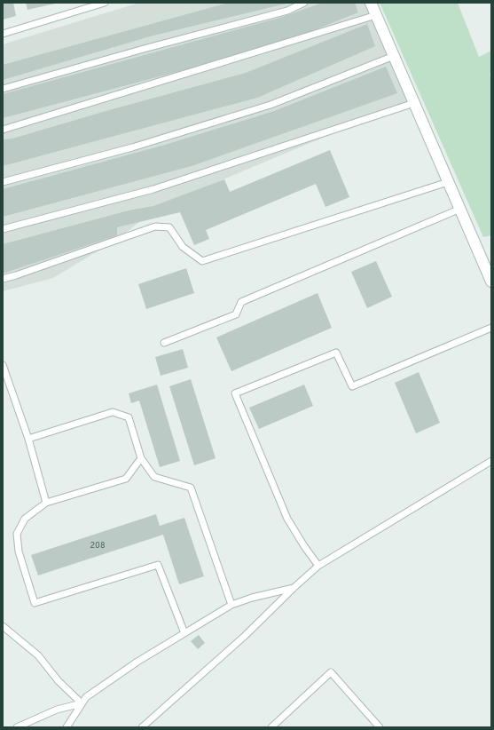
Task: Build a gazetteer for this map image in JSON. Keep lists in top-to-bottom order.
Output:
{
  "house_numbers": ["208"]
}
